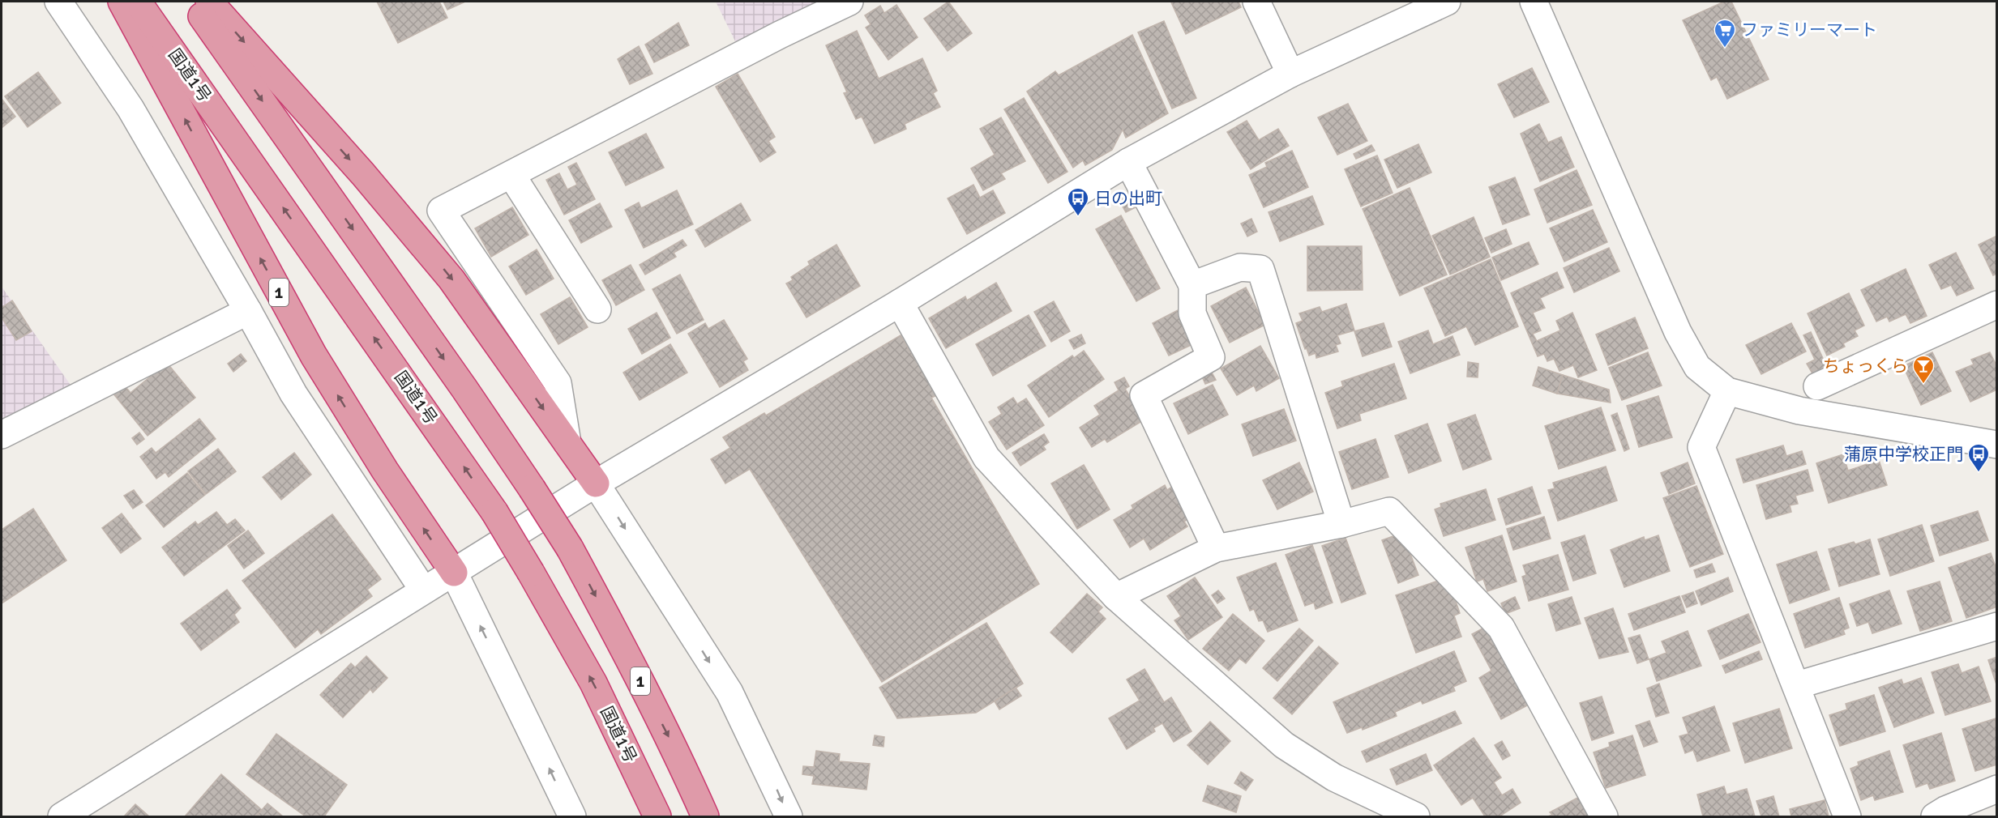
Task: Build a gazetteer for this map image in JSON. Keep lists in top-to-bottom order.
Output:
{
  "streets": {
    "highway": ["国道1号", "1"]
  },
  "places": {
    "supermarket": ["ファミリーマート"],
    "bus stop": ["日の出町", "蒲原中学校正門"],
    "bar": ["ちょっくら"]
  }
}
